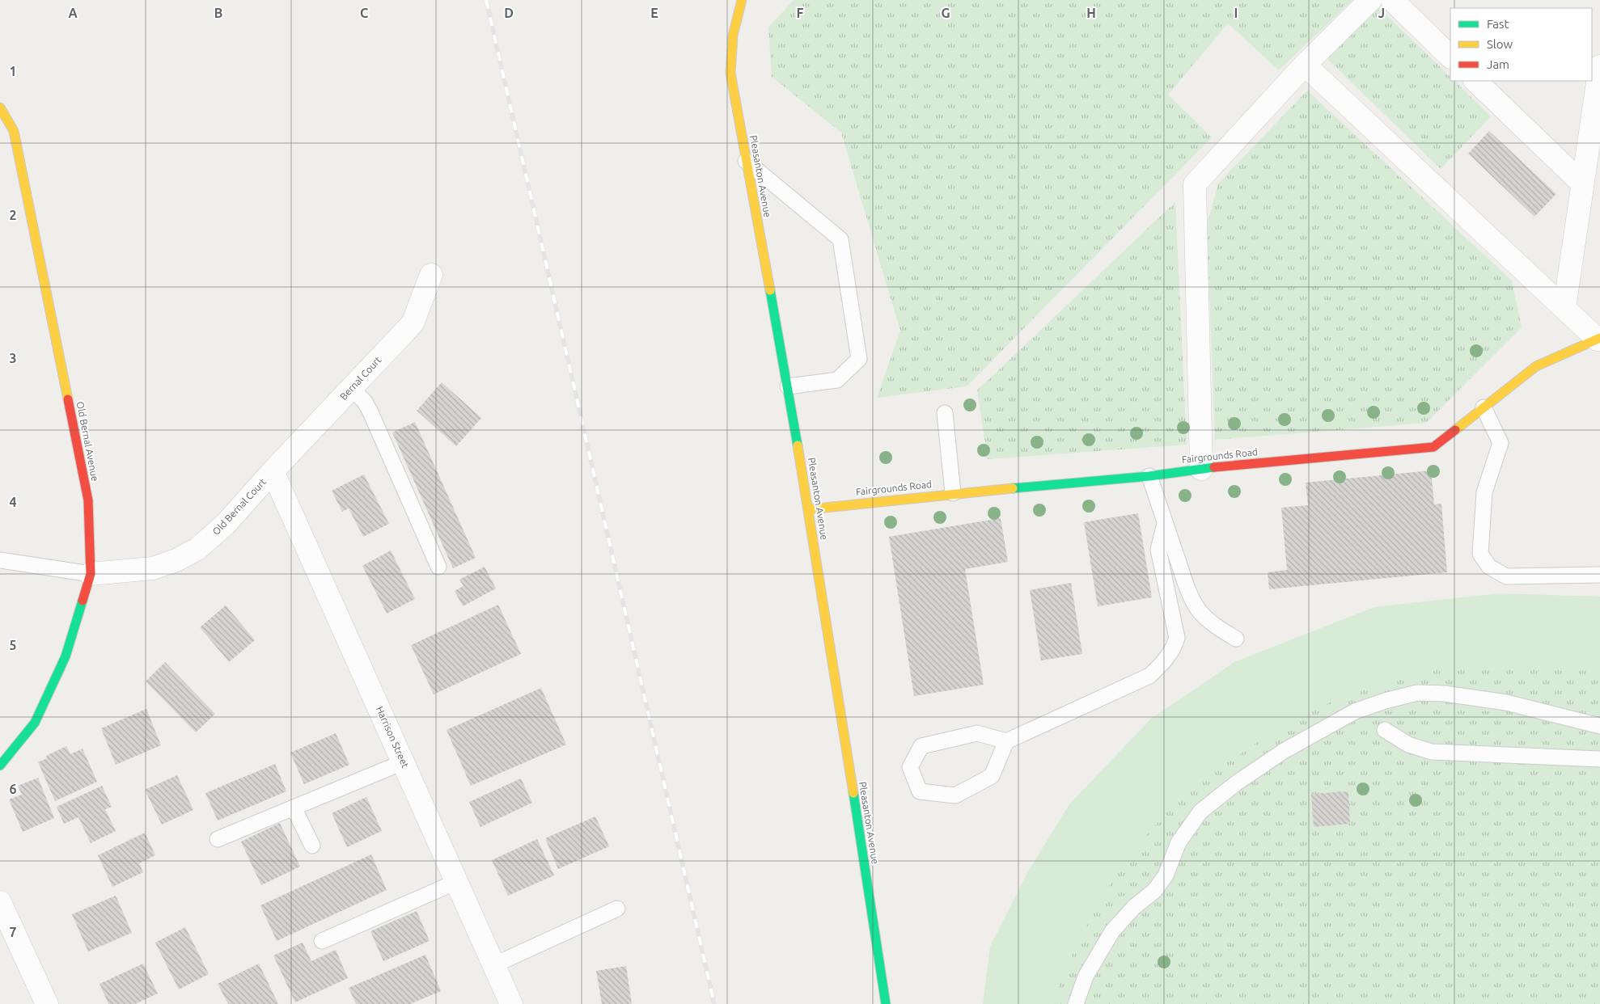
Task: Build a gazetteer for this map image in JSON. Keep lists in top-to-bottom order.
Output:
{
  "streets": {
    "street": [
      "Pleasanton Avenue",
      "Bernal Court",
      "Old Bernal Avenue",
      "Fairgrounds Road",
      "Old Bernal Court",
      "Harrison Street"
    ]
  },
  "crossings": [
    ["Pleasanton Avenue", "Fairgrounds Road"],
    ["Bernal Court", "Old Bernal Court"],
    ["Bernal Court", "Harrison Street"],
    ["Old Bernal Avenue", "Old Bernal Court"],
    ["Old Bernal Court", "Harrison Street"]
  ],
  "legend": ["Fast", "Slow", "Jam"],
  "grid": {
    "columns": [
      "A",
      "B",
      "C",
      "D",
      "E",
      "F",
      "G",
      "H",
      "I",
      "J"
    ],
    "rows": [
      "1",
      "2",
      "3",
      "4",
      "5",
      "6",
      "7"
    ]
  }
}
